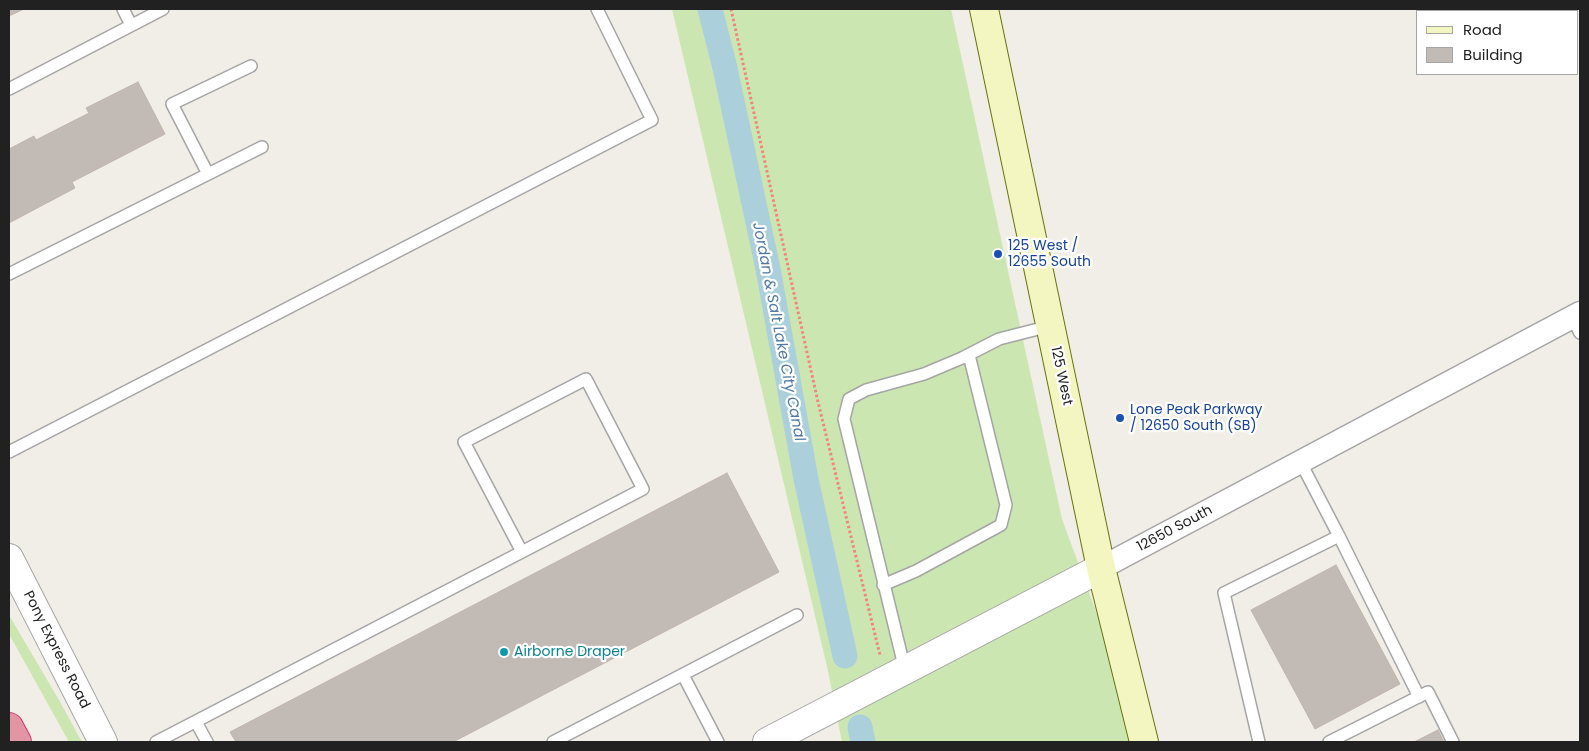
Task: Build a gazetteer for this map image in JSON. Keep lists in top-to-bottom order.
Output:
{
  "streets": {
    "main road": ["125 West"],
    "street": ["12650 South", "Pony Express Road"]
  },
  "crossings": [
    ["125 West", "12650 South"]
  ],
  "water": ["Jordan & Salt Lake City Canal"],
  "places": ["125 West / 12655 South", "Lone Peak Parkway / 12650 South (SB)", "Airborne Draper"],
  "legend": ["Road", "Building"]
}
